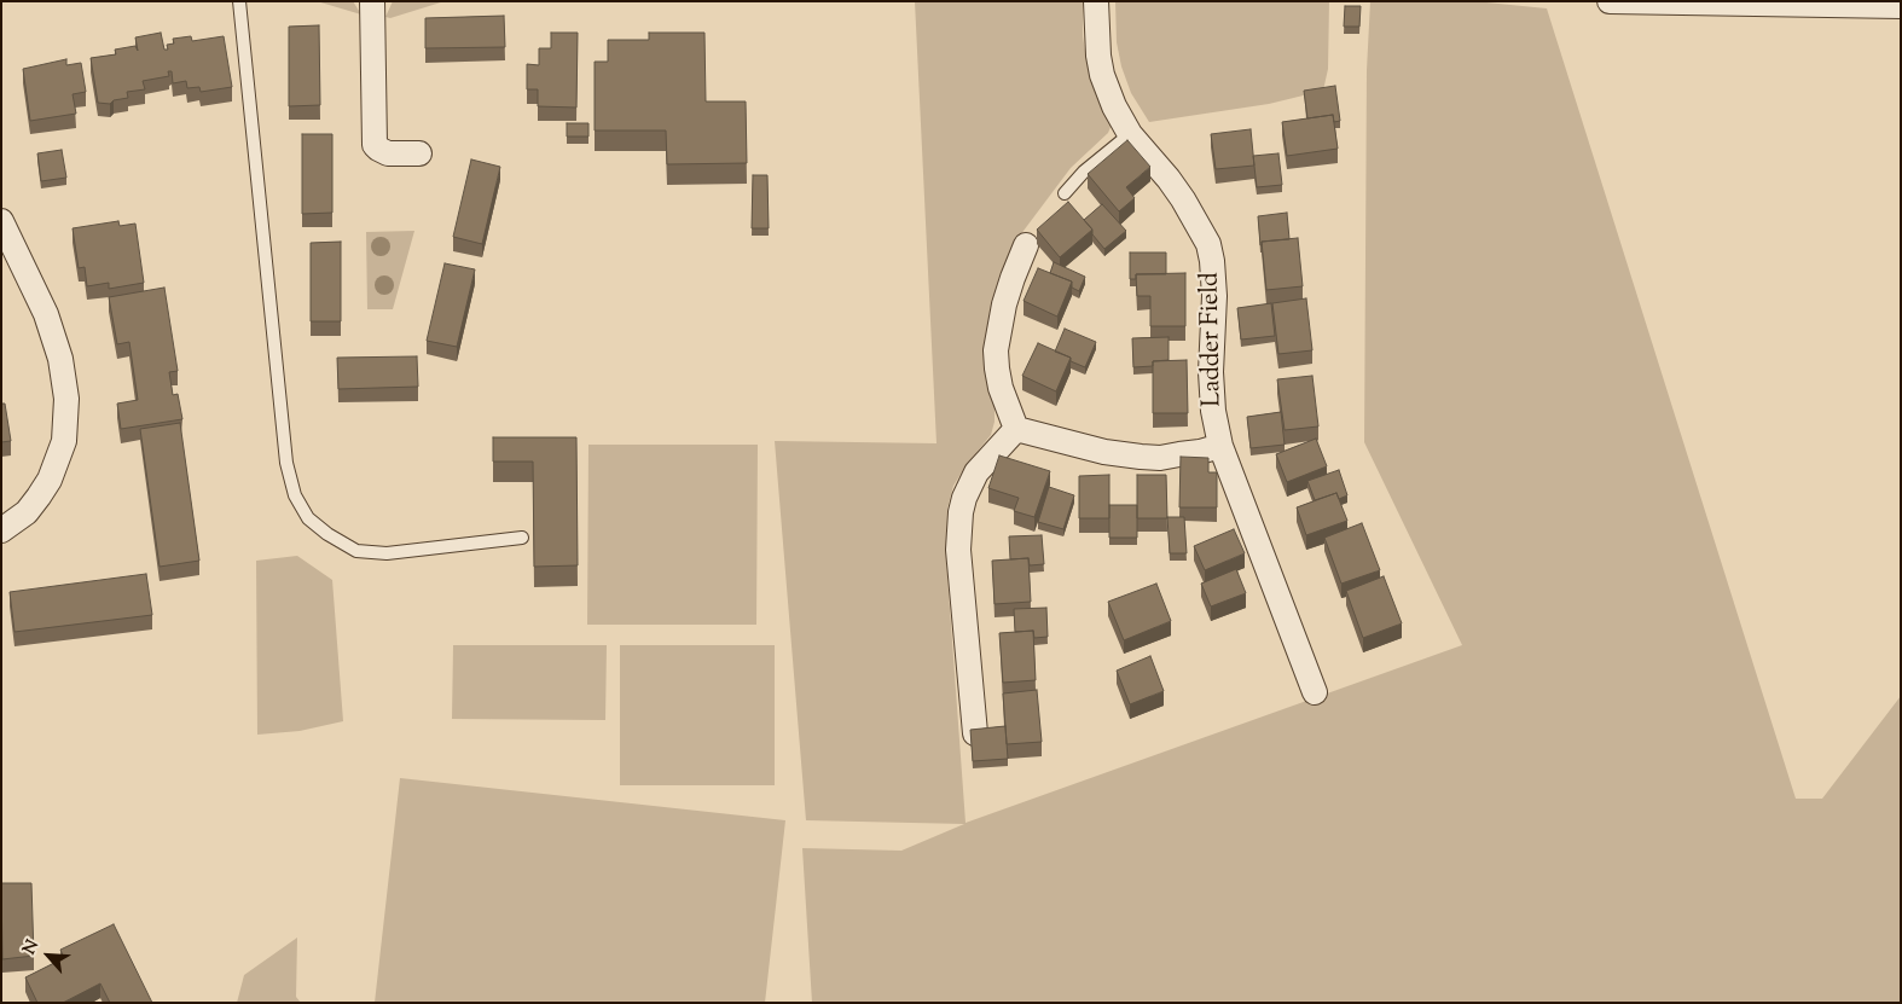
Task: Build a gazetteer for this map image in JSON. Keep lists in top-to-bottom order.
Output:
{
  "streets": {
    "street": ["Ladder Field"]
  },
  "north": "top left"
}
